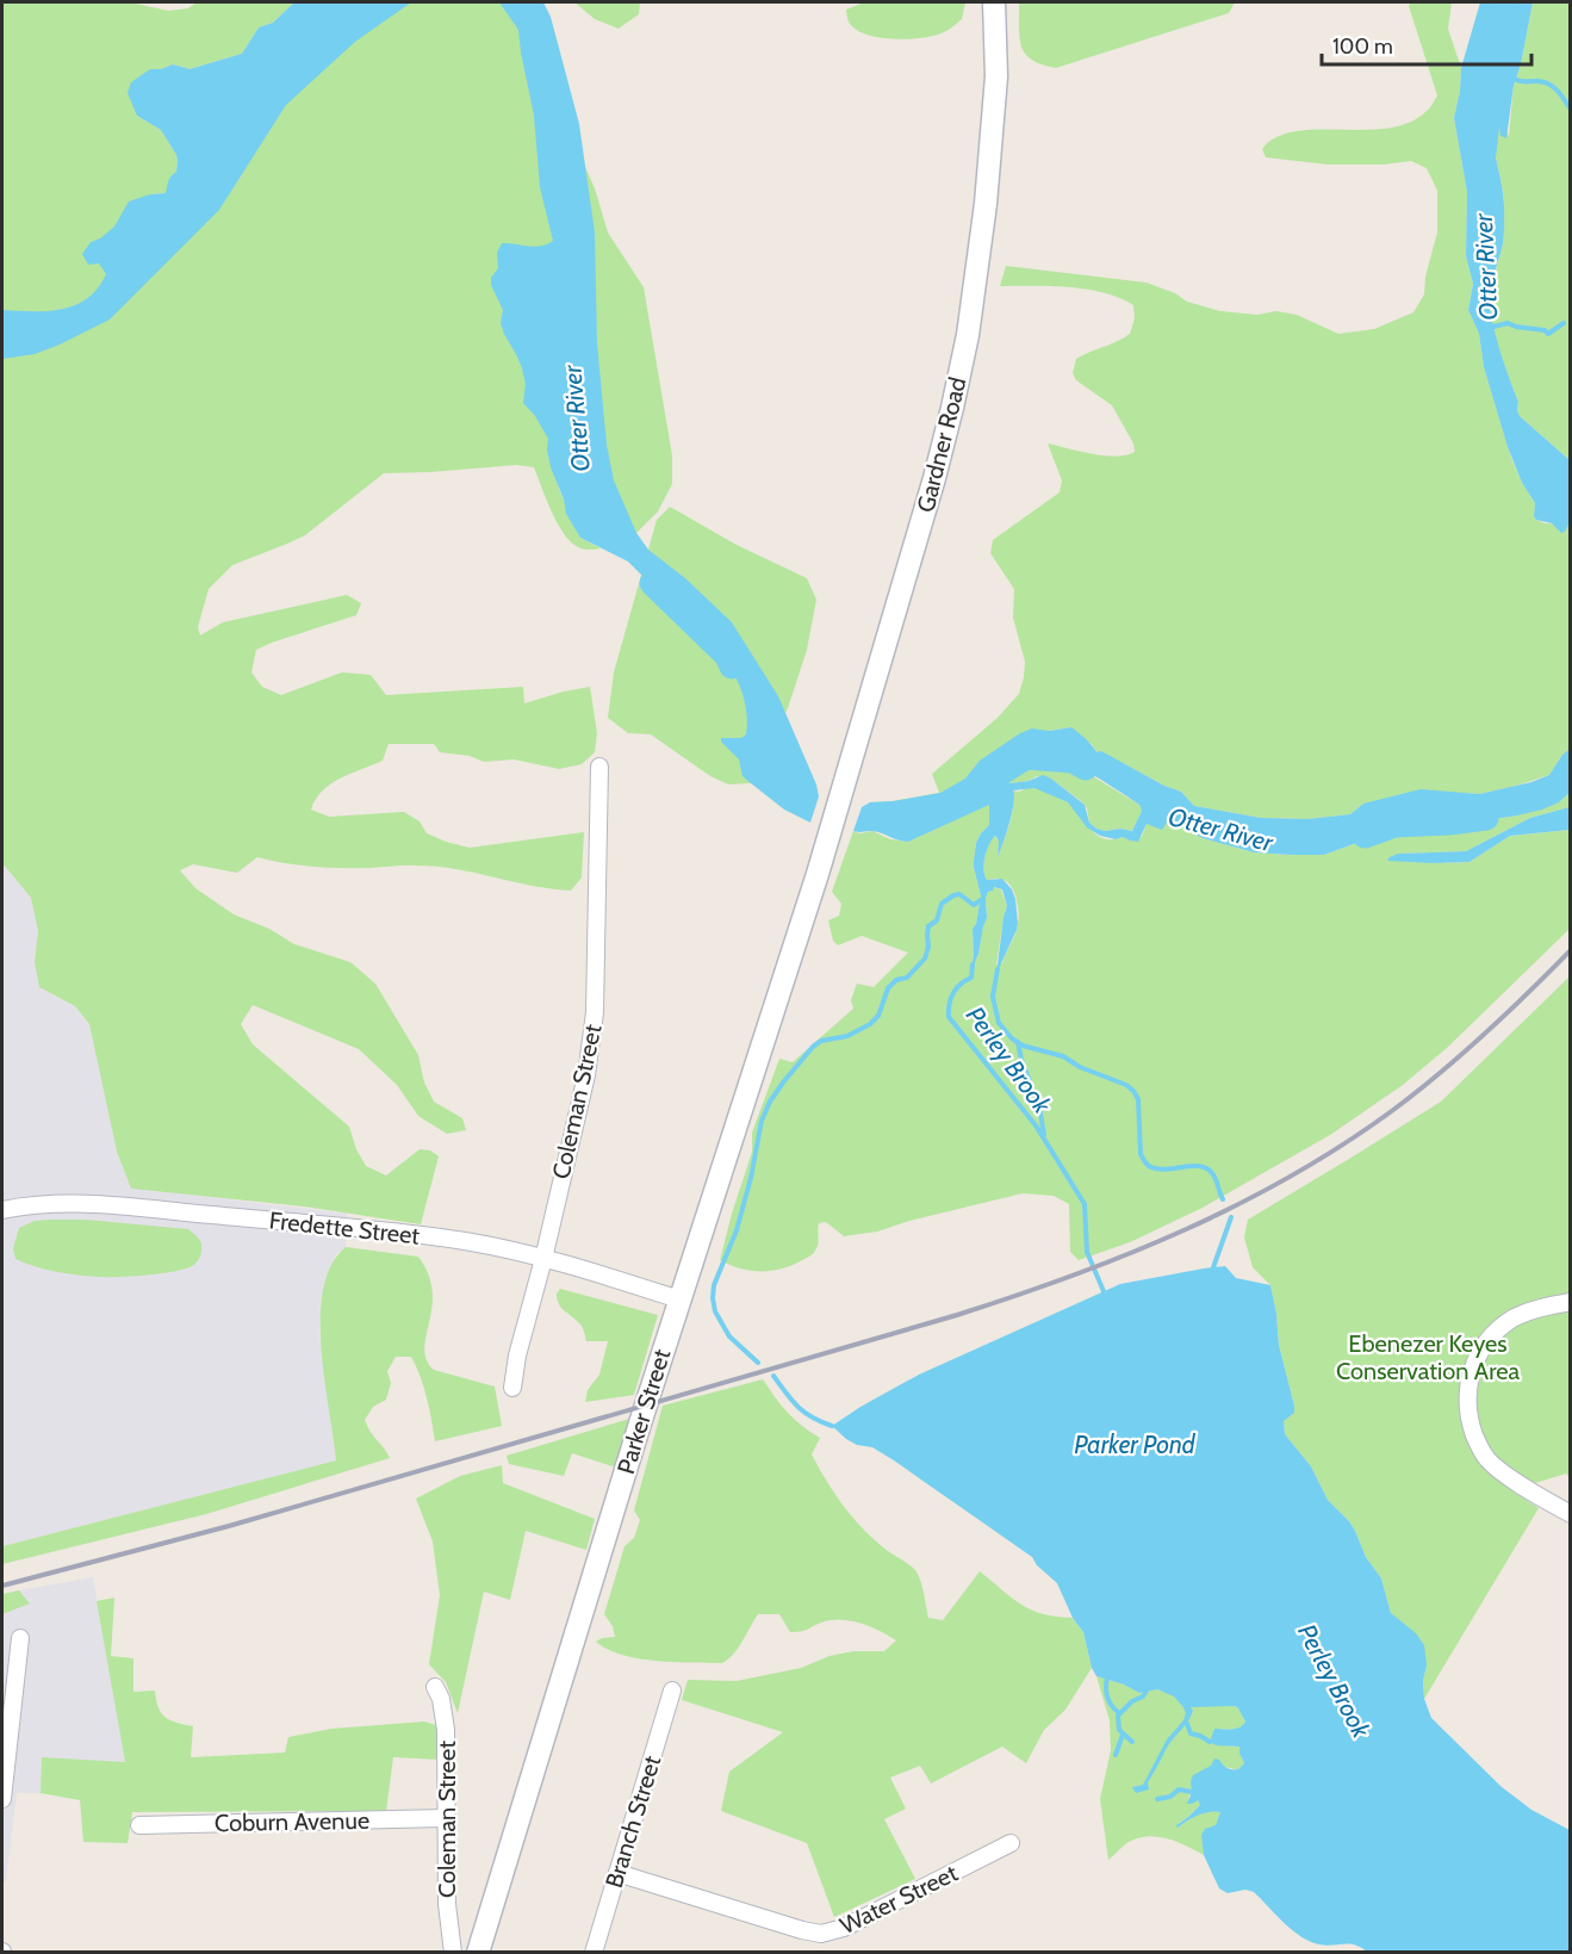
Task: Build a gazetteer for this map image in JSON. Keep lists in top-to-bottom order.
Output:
{
  "streets": {
    "main road": ["Gardner Road", "Parker Street"],
    "street": [
      "Coleman Street",
      "Fredette Street",
      "Coburn Avenue",
      "Branch Street",
      "Water Street"
    ]
  },
  "crossings": [
    ["Gardner Road", "Parker Street"],
    ["Coleman Street", "Fredette Street"],
    ["Coleman Street", "Coburn Avenue"],
    ["Fredette Street", "Parker Street"],
    ["Branch Street", "Water Street"]
  ],
  "water": ["Otter River", "Perley Brook", "Parker Pond"],
  "parks": ["Ebenezer Keyes Conservation Area"],
  "scale_bar": "100 m"
}
